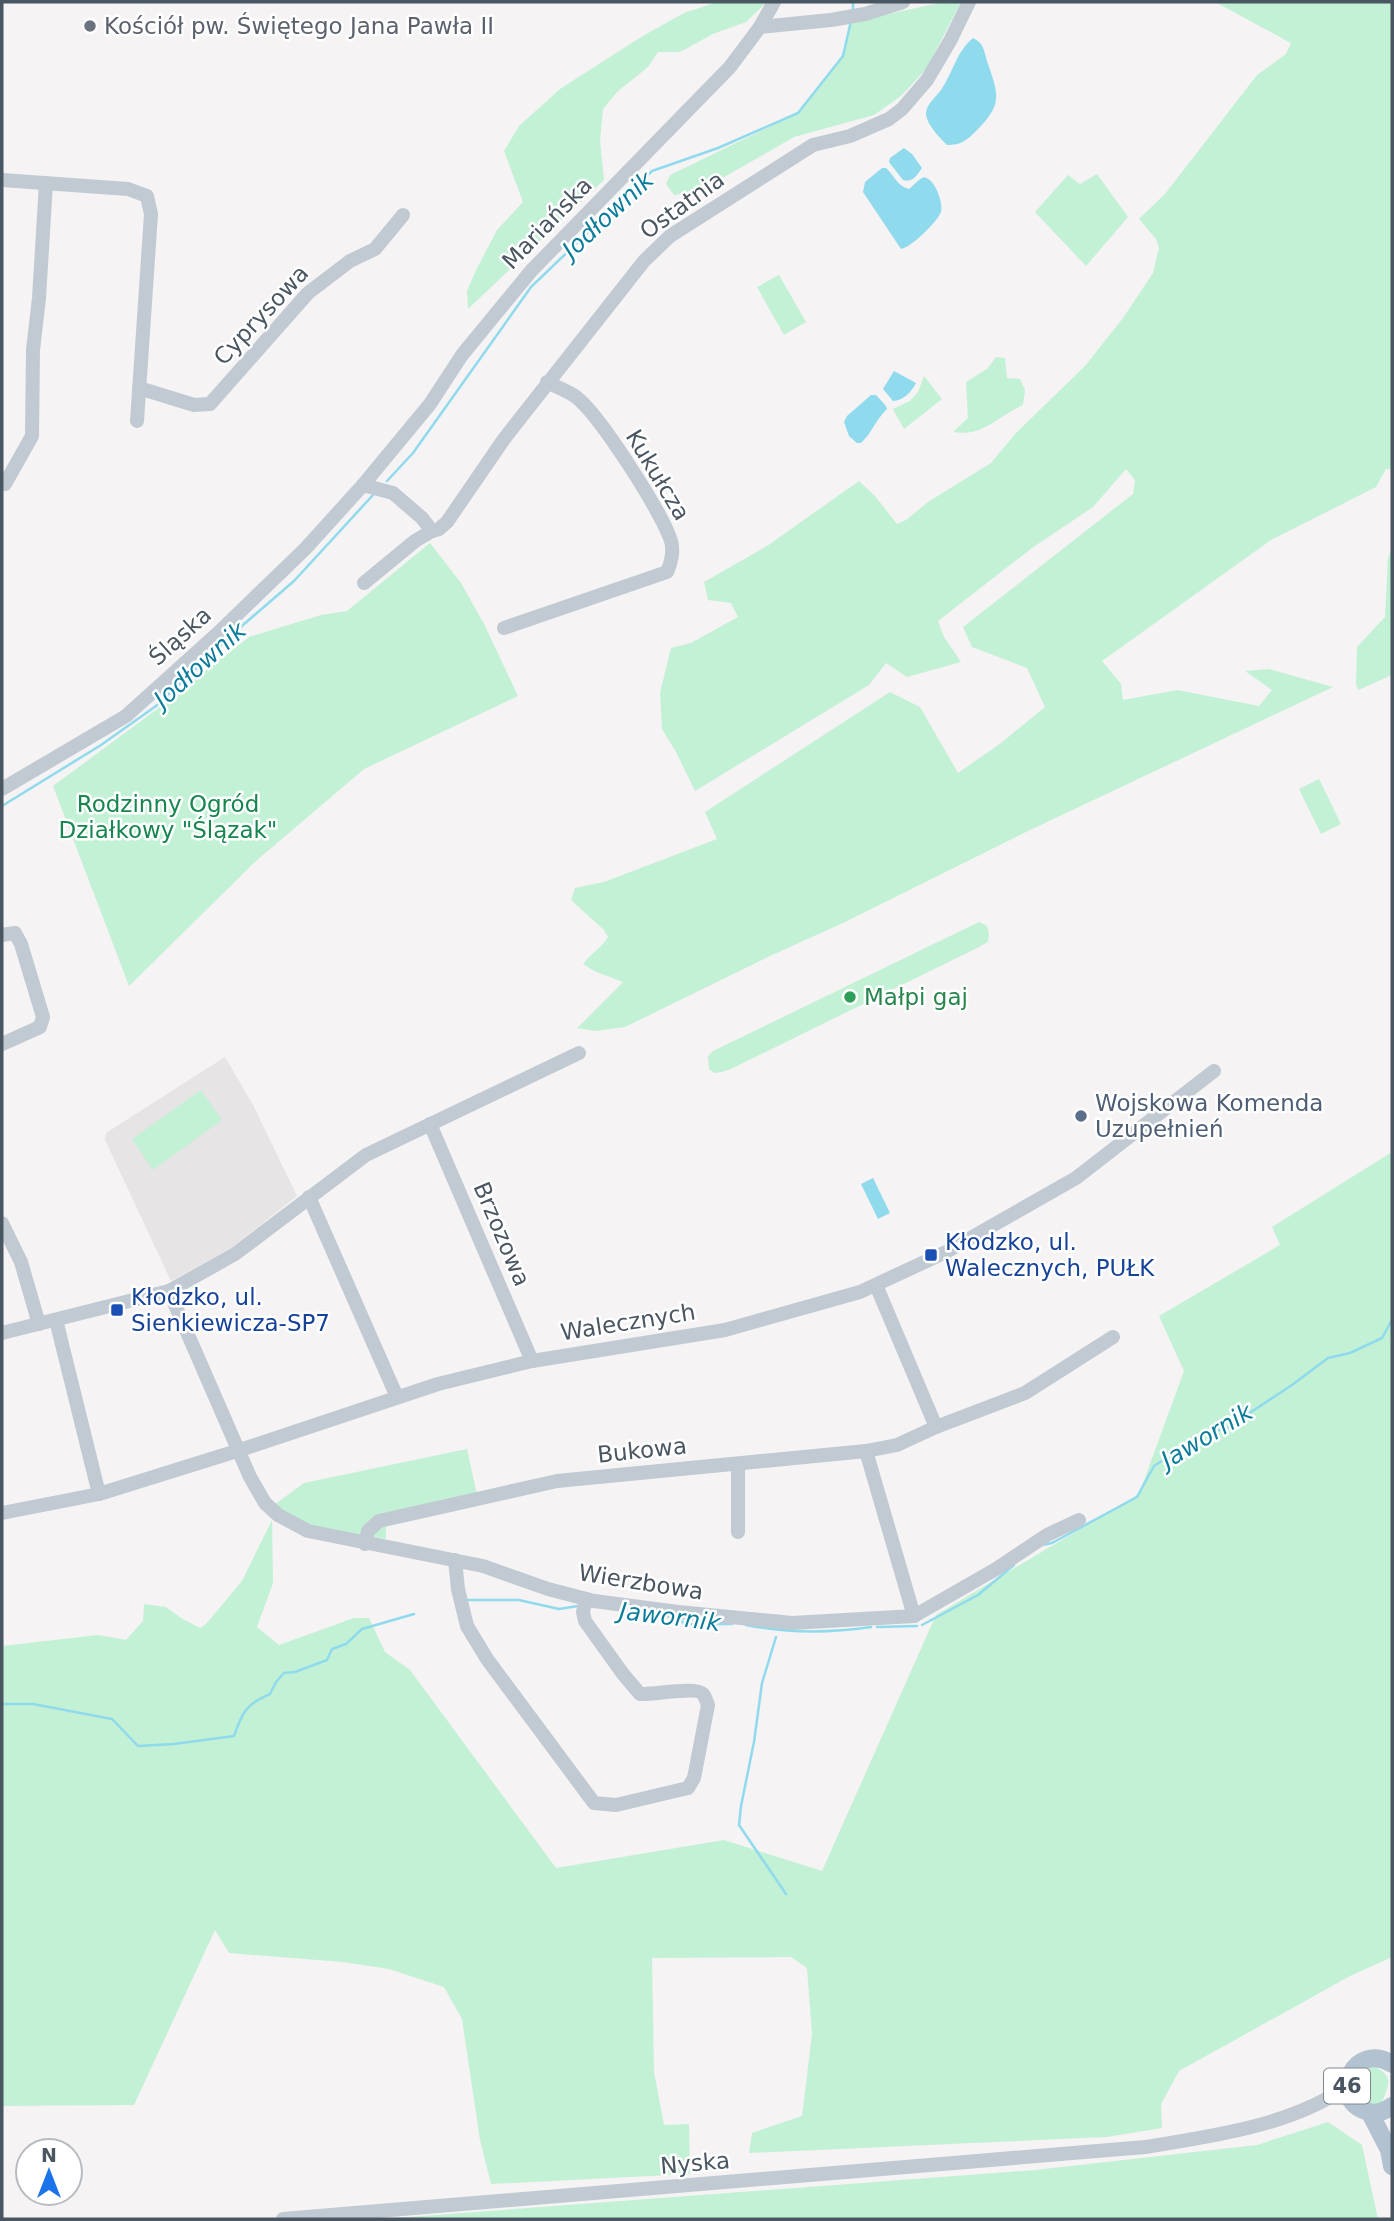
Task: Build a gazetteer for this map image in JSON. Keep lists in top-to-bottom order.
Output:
{
  "streets": {
    "main road": ["46"],
    "street": [
      "Ostatnia",
      "Mariańska",
      "Cyprysowa",
      "Kukułcza",
      "Śląska",
      "Brzozowa",
      "Walecznych",
      "Bukowa",
      "Wierzbowa",
      "Nyska"
    ]
  },
  "crossings": [
    ["Ostatnia", "Kukułcza"],
    ["Mariańska", "Śląska"],
    ["Brzozowa", "Walecznych"],
    ["Walecznych", "Wierzbowa"],
    ["Bukowa", "Wierzbowa"],
    ["46", "Nyska"]
  ],
  "water": ["Jodłownik", "Jawornik"],
  "parks": ["Rodzinny Ogród Działkowy \"Ślązak\""],
  "places": {
    "other": ["Kościół pw. Świętego Jana Pawła II", "Małpi gaj", "Wojskowa Komenda Uzupełnień"],
    "transit": ["Kłodzko, ul. Walecznych, PUŁK", "Kłodzko, ul. Sienkiewicza-SP7"]
  },
  "north": "top"
}
